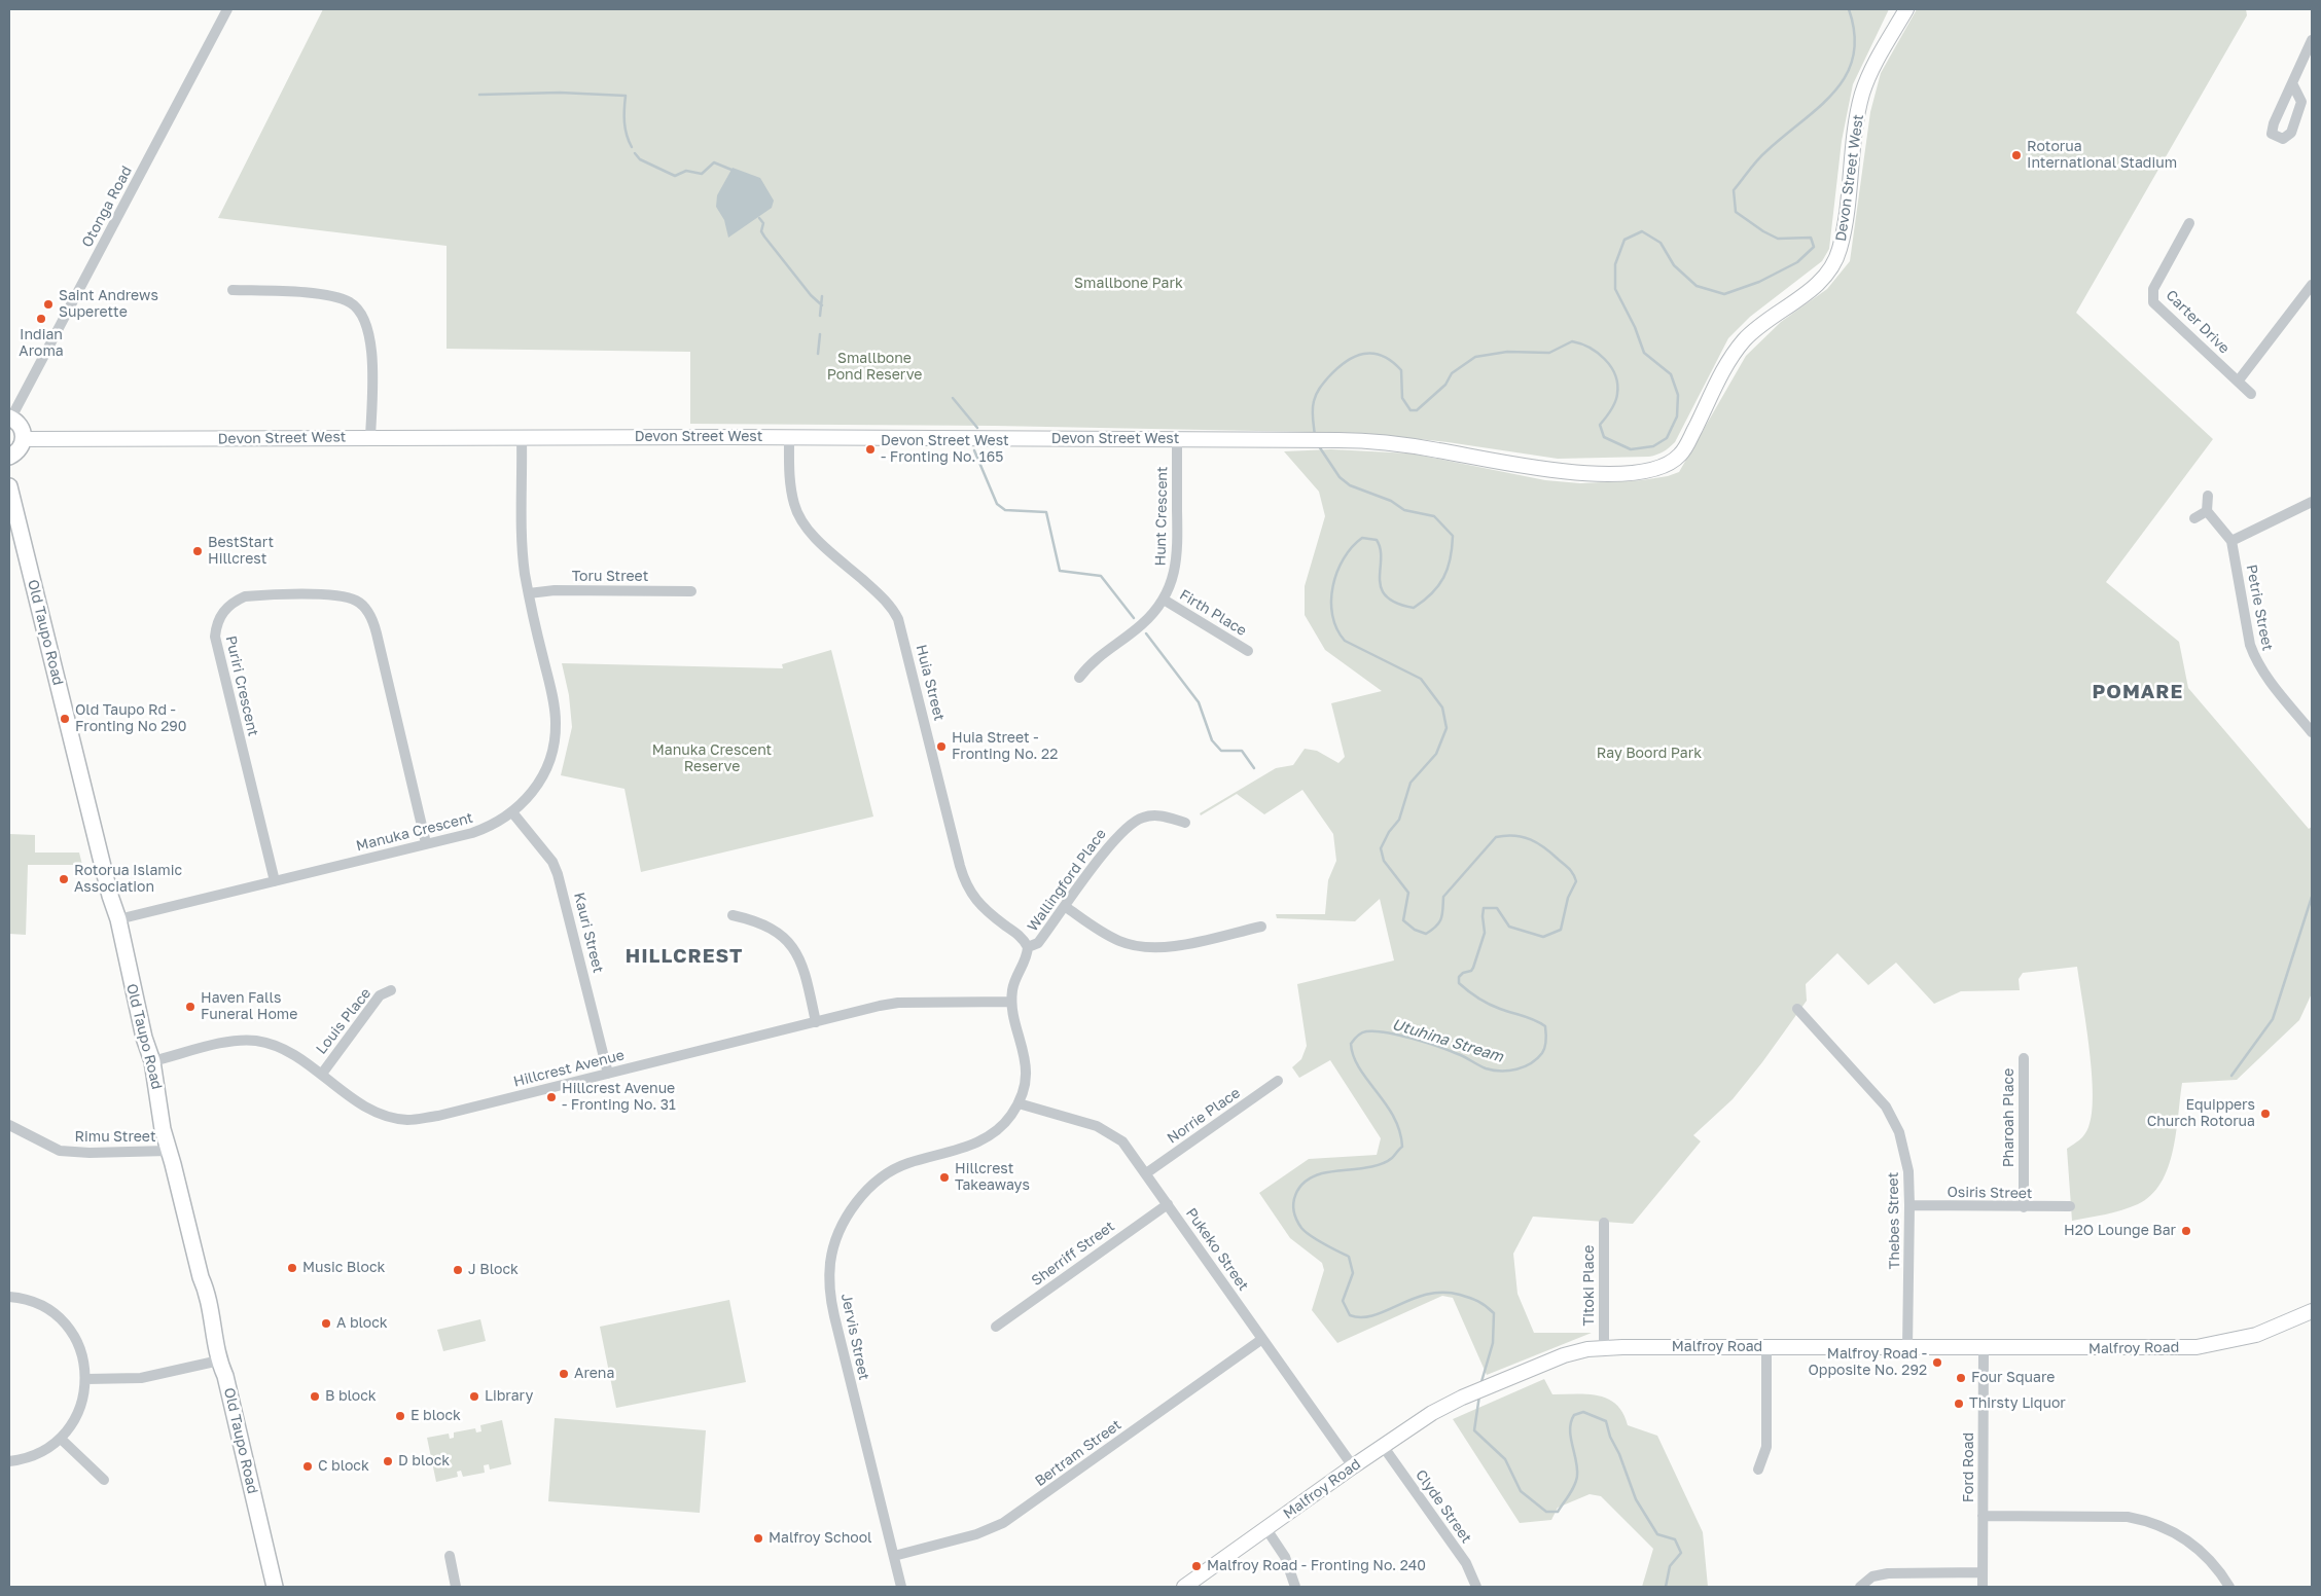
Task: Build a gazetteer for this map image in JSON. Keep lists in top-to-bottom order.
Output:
{
  "streets": {
    "highway": ["Old Taupo Road"],
    "main road": ["Devon Street West", "Malfroy Road"],
    "street": [
      "Otonga Road",
      "Carter Drive",
      "Hunt Crescent",
      "Toru Street",
      "Petrie Street",
      "Firth Place",
      "Huia Street",
      "Puriri Crescent",
      "Manuka Crescent",
      "Wallingford Place",
      "Kauri Street",
      "Louis Place",
      "Hillcrest Avenue",
      "Norrie Place",
      "Pharoah Place",
      "Rimu Street",
      "Osiris Street",
      "Thebes Street",
      "Pukeko Street",
      "Sherriff Street",
      "Titoki Place",
      "Jervis Street",
      "Bertram Street",
      "Ford Road",
      "Clyde Street"
    ]
  },
  "crossings": [
    ["Devon Street West", "Hunt Crescent"],
    ["Devon Street West", "Huia Street"],
    ["Devon Street West", "Manuka Crescent"],
    ["Hunt Crescent", "Firth Place"],
    ["Toru Street", "Manuka Crescent"],
    ["Old Taupo Road", "Manuka Crescent"],
    ["Old Taupo Road", "Hillcrest Avenue"],
    ["Old Taupo Road", "Rimu Street"],
    ["Huia Street", "Wallingford Place"],
    ["Huia Street", "Jervis Street"],
    ["Puriri Crescent", "Manuka Crescent"],
    ["Manuka Crescent", "Kauri Street"],
    ["Wallingford Place", "Jervis Street"],
    ["Kauri Street", "Hillcrest Avenue"],
    ["Louis Place", "Hillcrest Avenue"],
    ["Hillcrest Avenue", "Jervis Street"],
    ["Norrie Place", "Pukeko Street"],
    ["Pharoah Place", "Osiris Street"],
    ["Osiris Street", "Thebes Street"],
    ["Thebes Street", "Malfroy Road"],
    ["Pukeko Street", "Sherriff Street"],
    ["Pukeko Street", "Jervis Street"],
    ["Pukeko Street", "Malfroy Road"],
    ["Pukeko Street", "Bertram Street"],
    ["Titoki Place", "Malfroy Road"],
    ["Jervis Street", "Bertram Street"],
    ["Malfroy Road", "Ford Road"],
    ["Malfroy Road", "Clyde Street"]
  ],
  "districts": ["POMARE", "HILLCREST"],
  "water": ["Utuhina Stream"],
  "parks": [
    "Smallbone Park",
    "Smallbone Pond Reserve",
    "Manuka Crescent Reserve",
    "Ray Boord Park"
  ],
  "places": [
    "Rotorua International Stadium",
    "Saint Andrews Superette",
    "Indian Aroma",
    "Devon Street West - Fronting No. 165",
    "BestStart Hillcrest",
    "Old Taupo Rd - Fronting No 290",
    "Huia Street - Fronting No. 22",
    "Rotorua Islamic Association",
    "Haven Falls Funeral Home",
    "Hillcrest Avenue - Fronting No. 31",
    "Equippers Church Rotorua",
    "Hillcrest Takeaways",
    "H2O Lounge Bar",
    "Music Block",
    "J Block",
    "A block",
    "Malfroy Road - Opposite No. 292",
    "Arena",
    "Four Square",
    "B block",
    "Library",
    "Thirsty Liquor",
    "E block",
    "D block",
    "C block",
    "Malfroy School",
    "Malfroy Road - Fronting No. 240"
  ]
}
